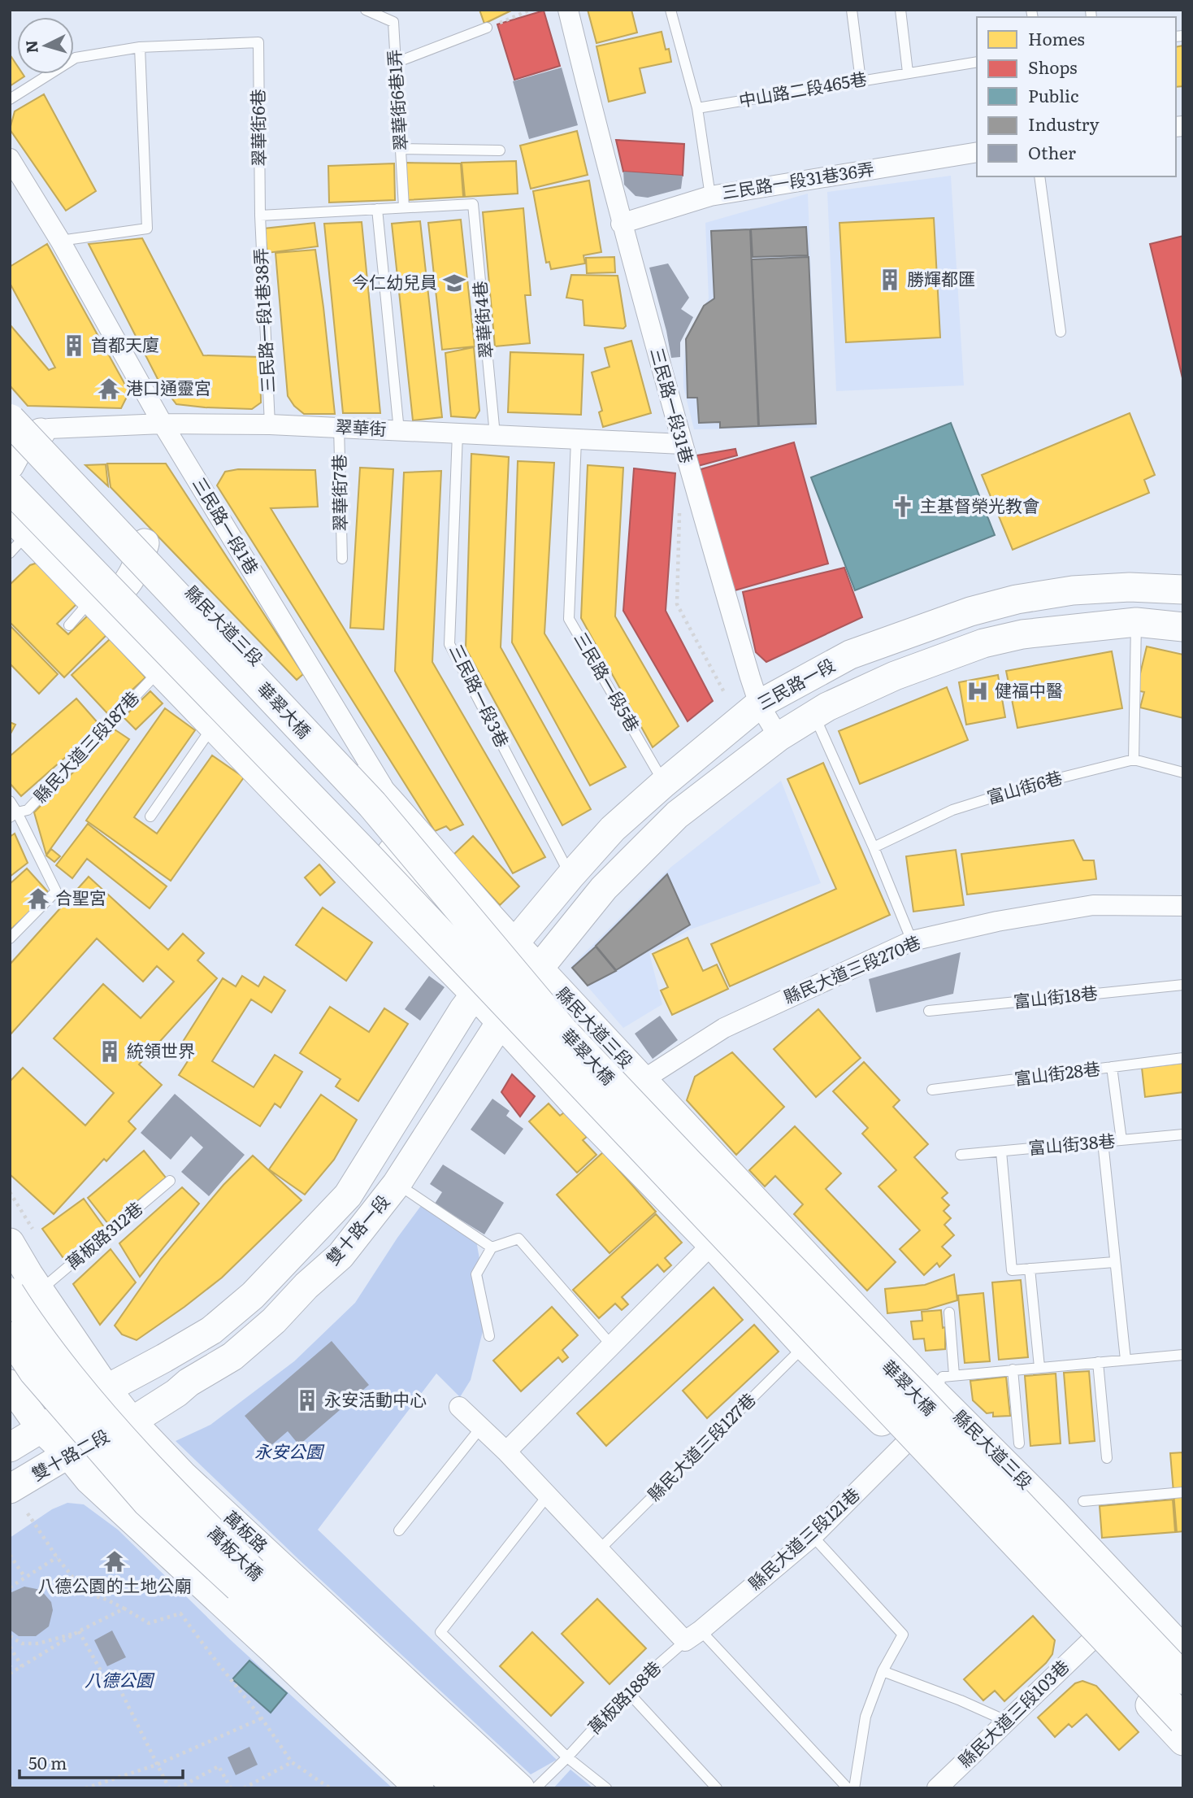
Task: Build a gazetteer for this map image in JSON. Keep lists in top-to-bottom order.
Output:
{
  "streets": {
    "highway": ["華翠大橋"],
    "street": [
      "三民路一段31巷36弄",
      "三民路一段31巷",
      "翠華街",
      "三民路一段1巷",
      "縣民大道三段",
      "三民路一段",
      "縣民大道三段270巷",
      "雙十路一段",
      "雙十路二段",
      "萬板路",
      "縣民大道三段121巷",
      "萬板大橋",
      "縣民大道三段103巷"
    ],
    "lane": [
      "中山路二段465巷",
      "翠華街6巷1弄",
      "翠華街6巷",
      "翠華街4巷",
      "三民路一段1巷38弄",
      "翠華街7巷",
      "三民路一段5巷",
      "三民路一段3巷",
      "縣民大道三段187巷",
      "富山街6巷",
      "富山街18巷",
      "富山街28巷",
      "富山街38巷",
      "萬板路312巷",
      "縣民大道三段127巷",
      "萬板路188巷"
    ]
  },
  "crossings": [
    ["翠華街6巷1弄", "翠華街4巷"],
    ["翠華街6巷", "三民路一段1巷38弄"],
    ["三民路一段31巷36弄", "三民路一段31巷"],
    ["翠華街4巷", "翠華街"],
    ["三民路一段1巷38弄", "翠華街"],
    ["三民路一段31巷", "翠華街"],
    ["三民路一段31巷", "三民路一段"],
    ["翠華街", "翠華街7巷"],
    ["翠華街", "三民路一段1巷"],
    ["翠華街", "縣民大道三段"],
    ["翠華街", "三民路一段5巷"],
    ["翠華街", "三民路一段3巷"],
    ["三民路一段1巷", "縣民大道三段"],
    ["縣民大道三段", "三民路一段"],
    ["縣民大道三段", "縣民大道三段270巷"],
    ["縣民大道三段", "雙十路一段"],
    ["縣民大道三段", "縣民大道三段121巷"],
    ["三民路一段5巷", "三民路一段"],
    ["三民路一段", "三民路一段3巷"],
    ["三民路一段", "雙十路一段"],
    ["雙十路一段", "雙十路二段"],
    ["雙十路一段", "萬板路"],
    ["萬板路312巷", "萬板路"],
    ["雙十路二段", "萬板路"],
    ["縣民大道三段121巷", "萬板路188巷"]
  ],
  "parks": ["永安公園", "八德公園"],
  "places": {
    "building": [
      "勝輝都匯",
      "首都天廈",
      "統領世界",
      "永安活動中心"
    ],
    "school or university": ["今仁幼兒員"],
    "temple": ["港口通靈宮", "合聖宮", "八德公園的土地公廟"],
    "church": ["主基督榮光教會"],
    "hospital": ["健福中醫"]
  },
  "legend": [
    "Homes",
    "Shops",
    "Public",
    "Industry",
    "Other"
  ],
  "scale_bar": "50 m",
  "north": "left"
}
